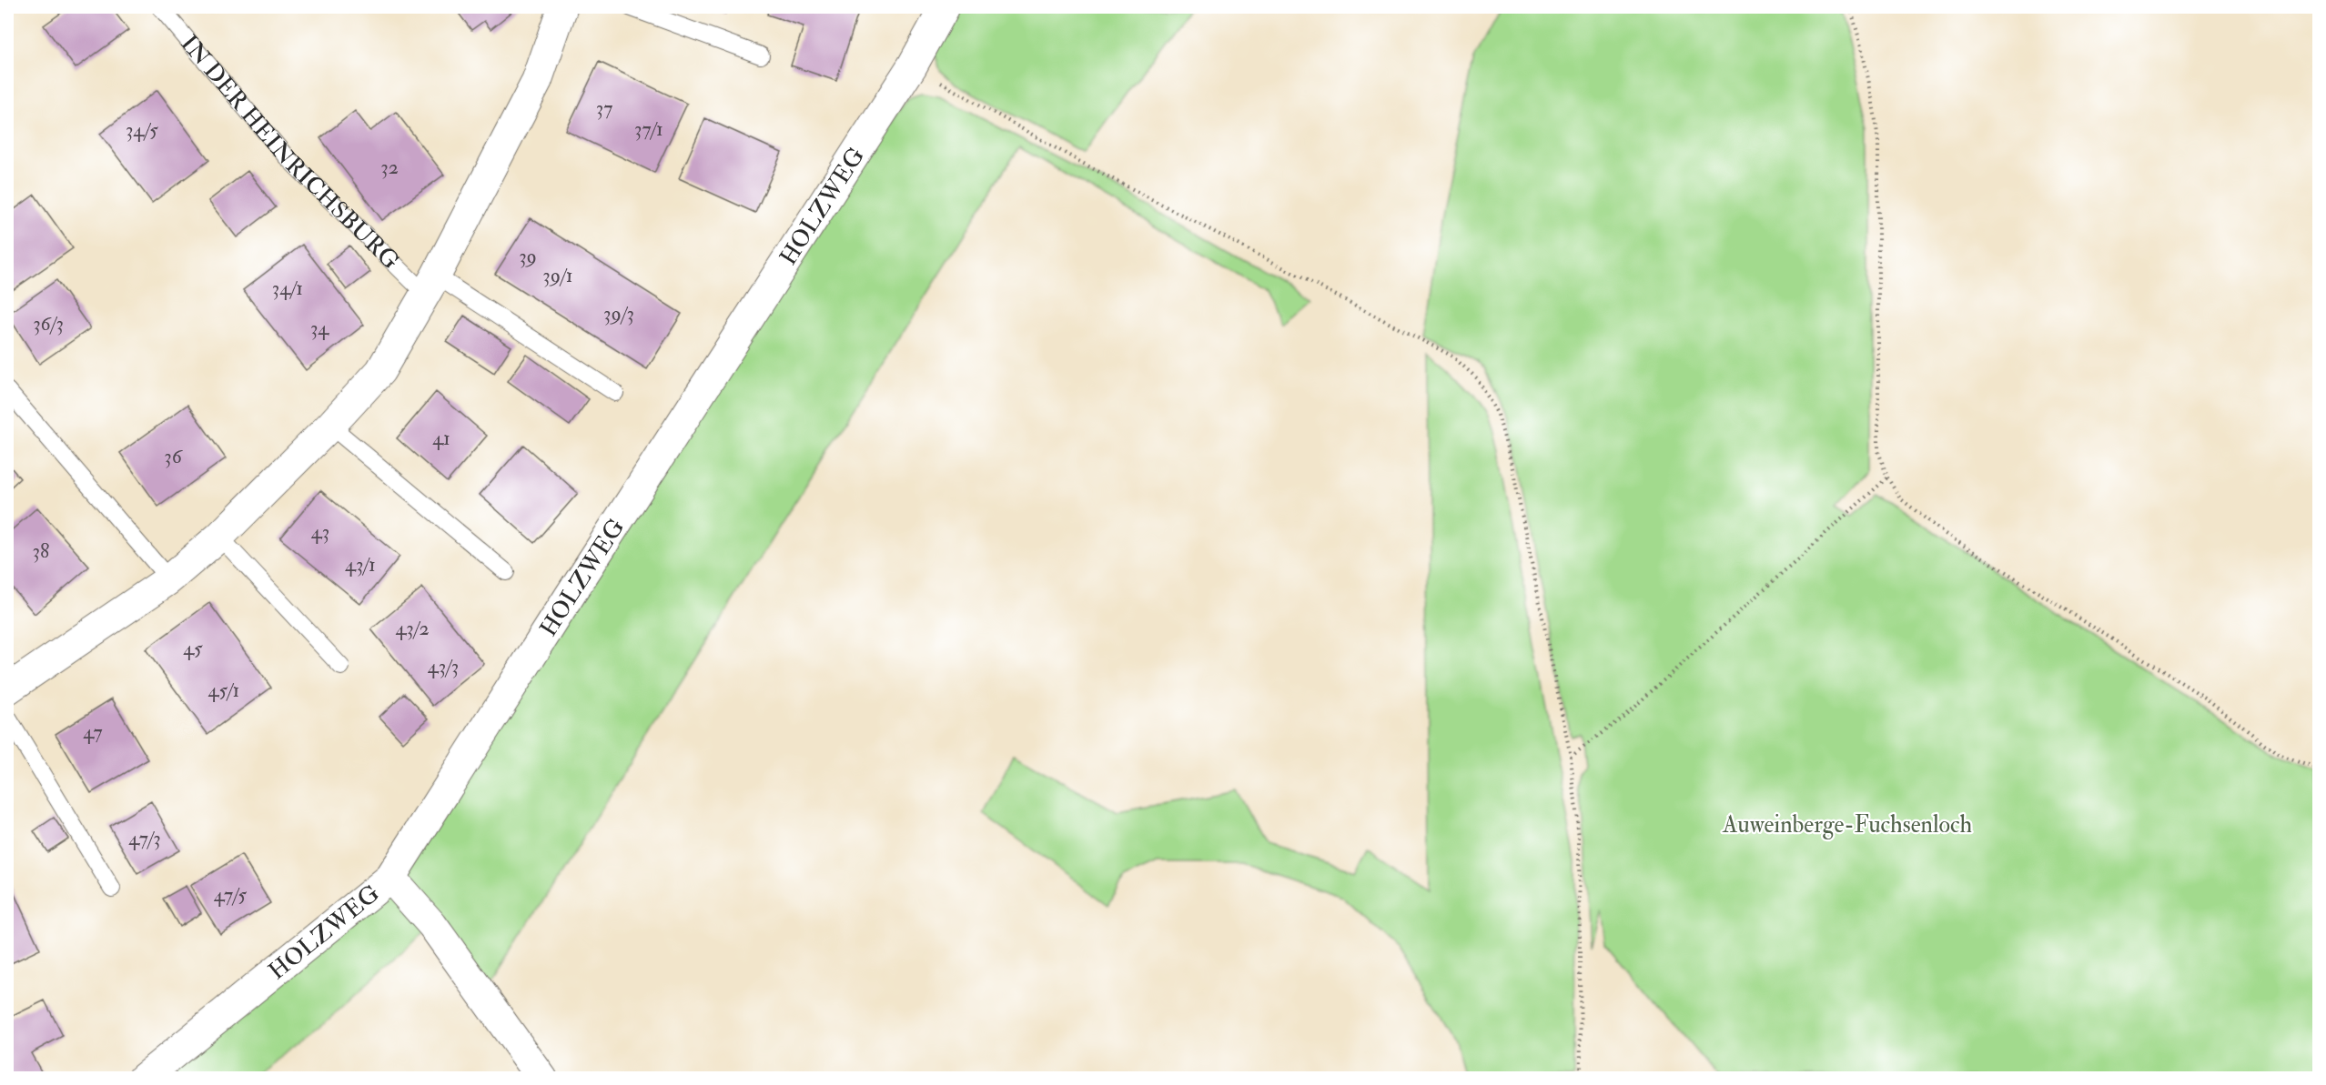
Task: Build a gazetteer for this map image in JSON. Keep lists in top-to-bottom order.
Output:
{
  "streets": {
    "street": ["HOLZWEG"],
    "lane": ["IN DER HEINRICHSBURG"]
  },
  "parks": ["Auweinberge-Fuchsenloch"],
  "house_numbers": [
    "37",
    "37/1",
    "34/5",
    "32",
    "39",
    "39/1",
    "34/1",
    "39/3",
    "36/3",
    "34",
    "41",
    "36",
    "43",
    "38",
    "43/1",
    "43/2",
    "45",
    "43/3",
    "45/1",
    "47",
    "47/3",
    "47/5"
  ]
}
